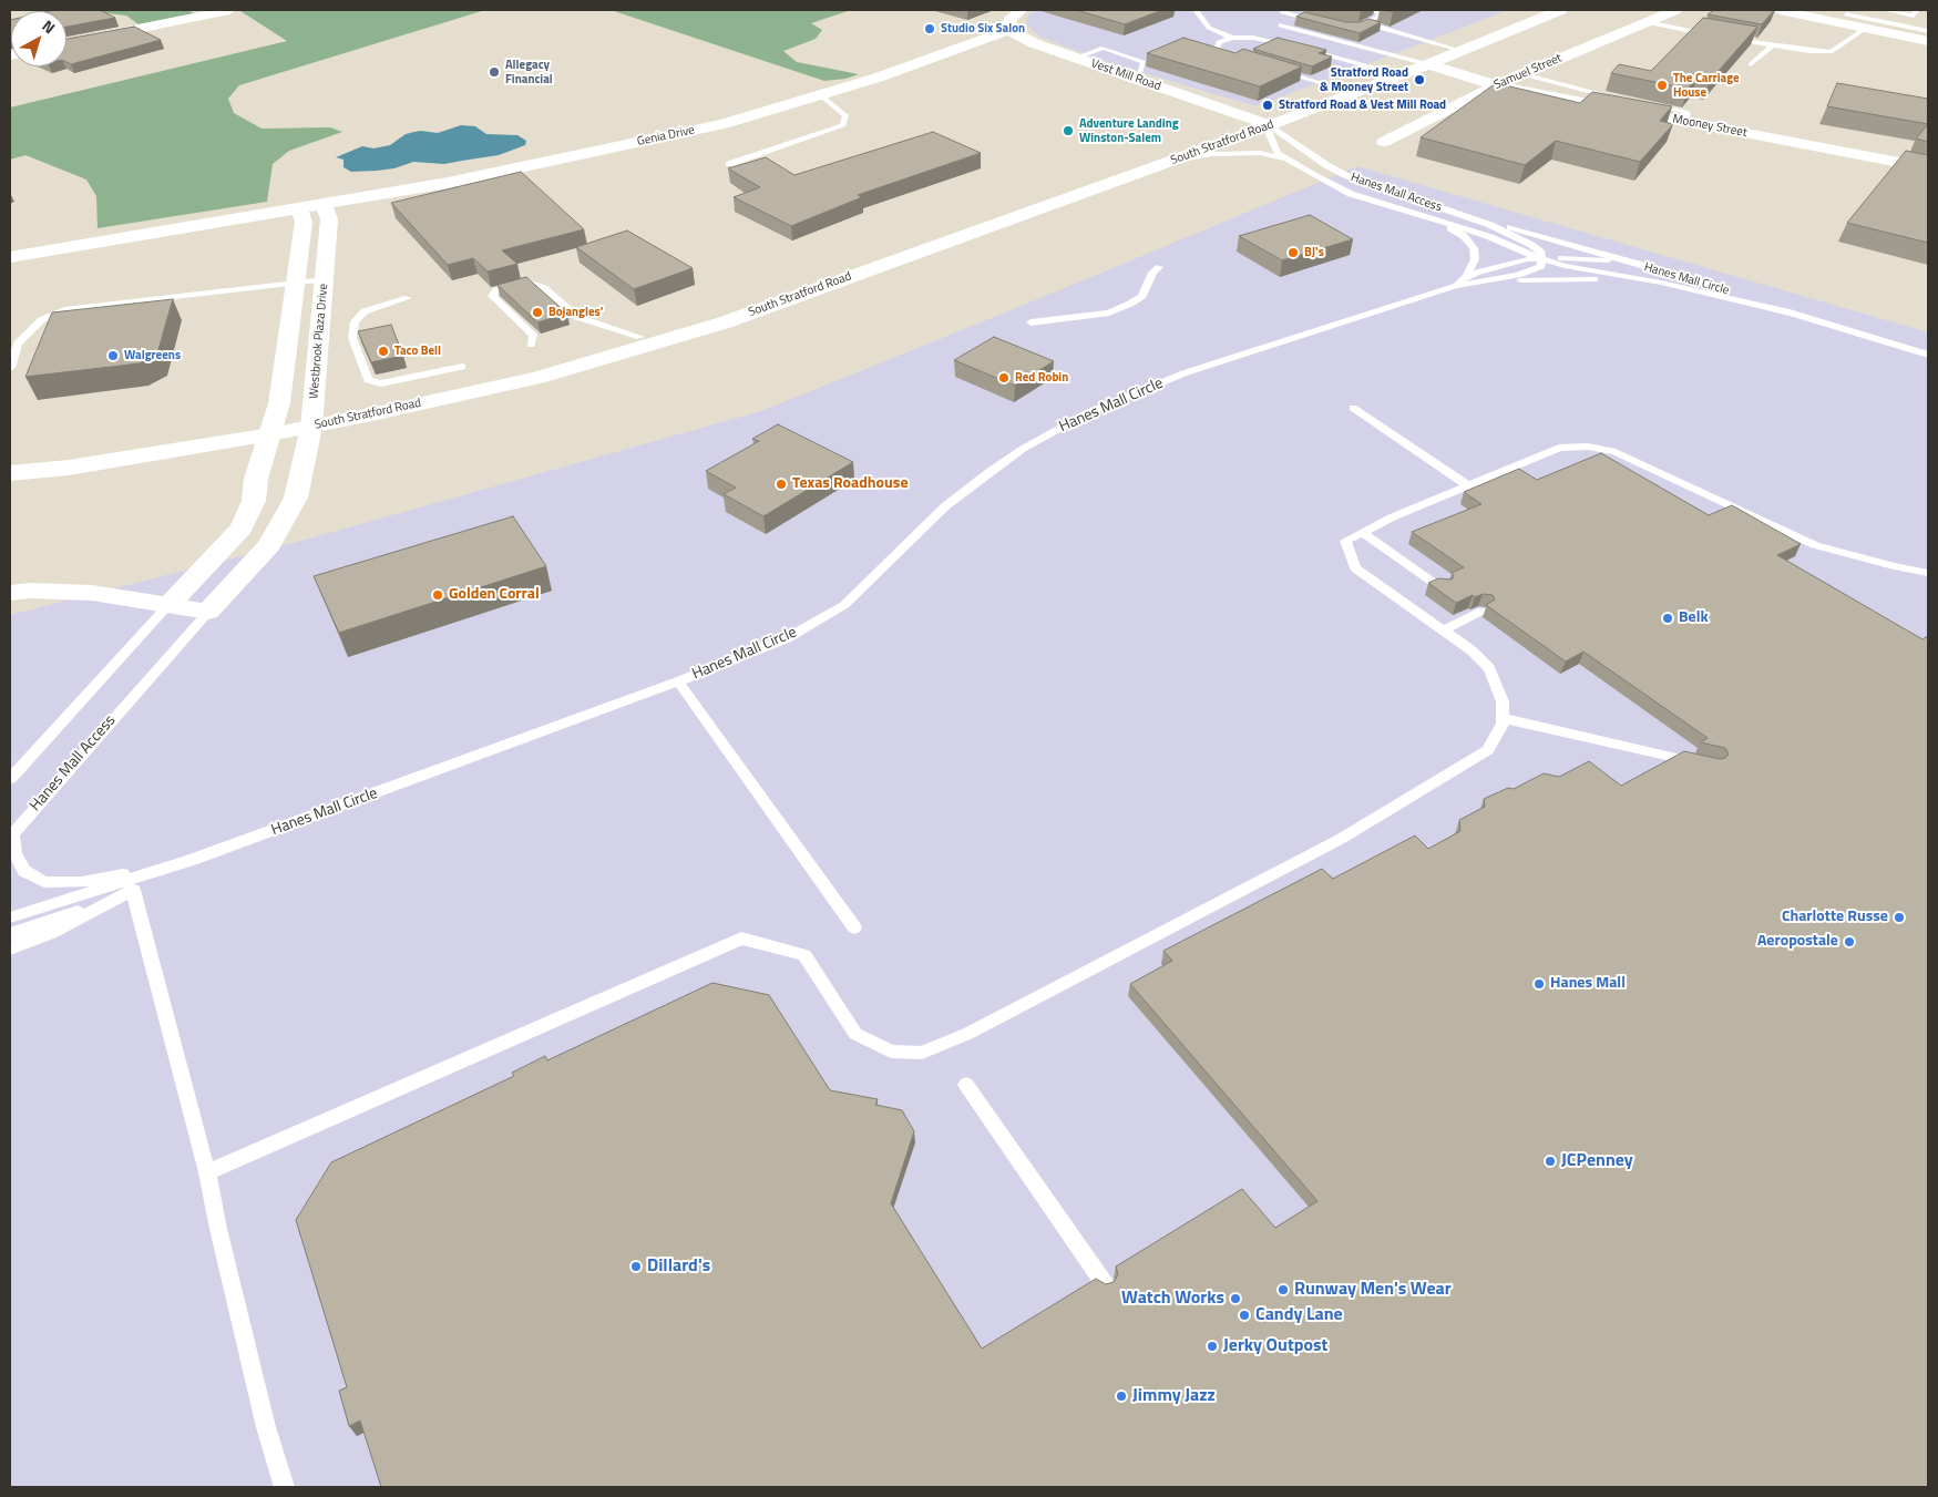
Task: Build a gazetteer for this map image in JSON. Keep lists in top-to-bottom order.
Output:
{
  "streets": {
    "main road": ["South Stratford Road"],
    "street": [
      "Samuel Street",
      "Vest Mill Road",
      "Mooney Street",
      "Genia Drive",
      "Westbrook Plaza Drive"
    ],
    "lane": ["Hanes Mall Access", "Hanes Mall Circle"]
  },
  "crossings": [
    ["Samuel Street", "Mooney Street"],
    ["Vest Mill Road", "Genia Drive"],
    ["Vest Mill Road", "South Stratford Road"],
    ["Vest Mill Road", "Hanes Mall Access"],
    ["Mooney Street", "South Stratford Road"],
    ["Genia Drive", "Westbrook Plaza Drive"],
    ["South Stratford Road", "Hanes Mall Access"],
    ["South Stratford Road", "Westbrook Plaza Drive"],
    ["Hanes Mall Access", "Hanes Mall Circle"],
    ["Hanes Mall Access", "Westbrook Plaza Drive"]
  ],
  "places": [
    "Studio Six Salon",
    "Allegacy Financial",
    "Stratford Road & Mooney Street",
    "The Carriage House",
    "Stratford Road & Vest Mill Road",
    "Adventure Landing Winston-Salem",
    "BJ's",
    "Bojangles'",
    "Taco Bell",
    "Walgreens",
    "Red Robin",
    "Texas Roadhouse",
    "Golden Corral",
    "Belk",
    "Charlotte Russe",
    "Aeropostale",
    "Hanes Mall",
    "JCPenney",
    "Dillard's",
    "Runway Men's Wear",
    "Watch Works",
    "Candy Lane",
    "Jerky Outpost",
    "Jimmy Jazz"
  ],
  "north": "top right"
}
